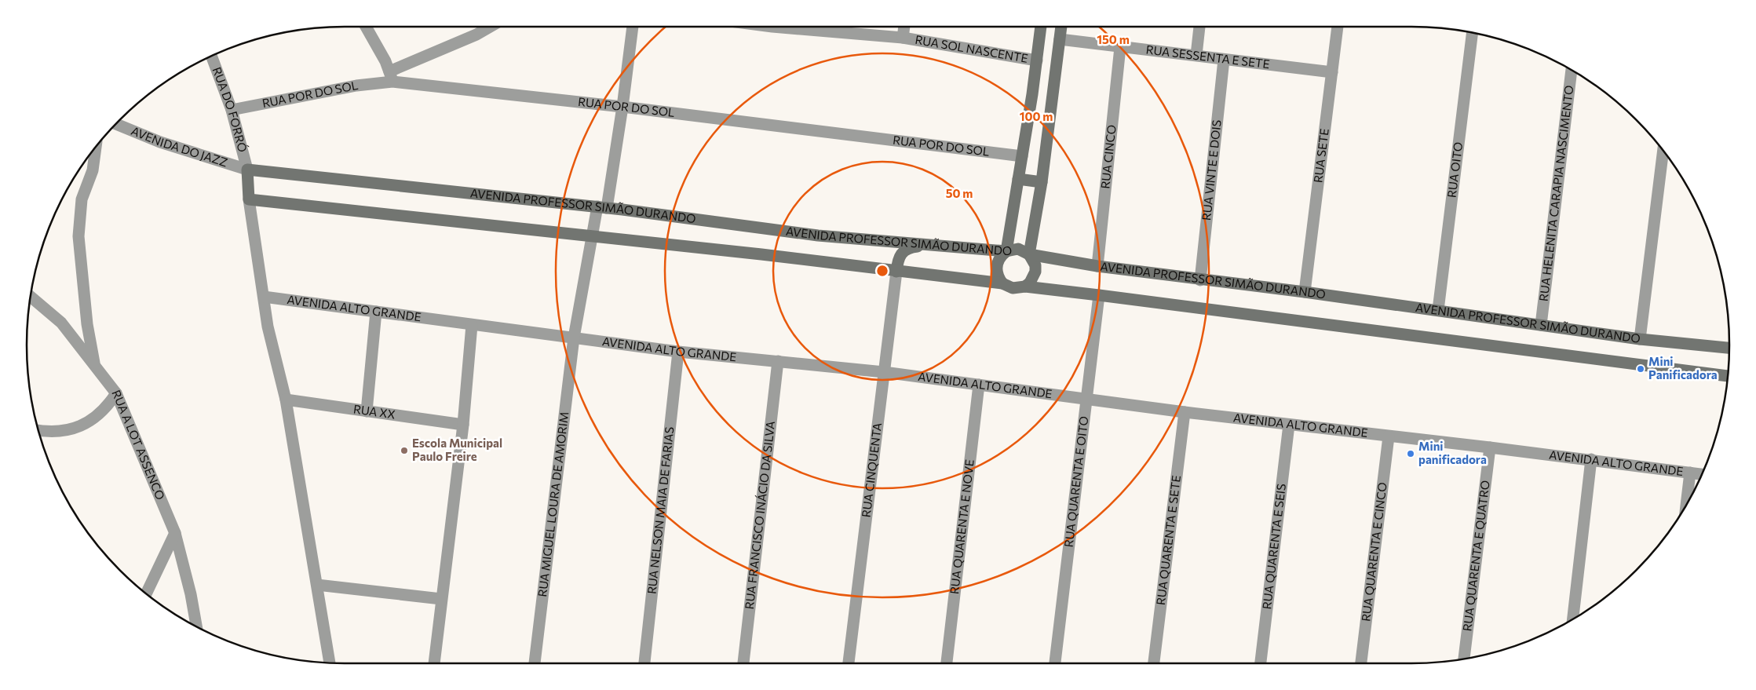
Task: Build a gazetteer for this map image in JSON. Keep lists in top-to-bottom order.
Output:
{
  "streets": {
    "street": [
      "RUA SOL NASCENTE",
      "RUA SESSENTA E SETE",
      "RUA POR DO SOL",
      "RUA DO FORRÓ",
      "AVENIDA DO JAZZ",
      "RUA CINCO",
      "RUA SETE",
      "RUA VINTE E DOIS",
      "RUA OITO",
      "RUA HELENITA CARAPIA NASCIMENTO",
      "AVENIDA PROFESSOR SIMÃO DURANDO",
      "AVENIDA ALTO GRANDE",
      "RUA XX",
      "RUA A LOT ASSENCO",
      "RUA CINQUENTA",
      "RUA QUARENTA E OITO",
      "RUA MIGUEL LOURA DE AMORIM",
      "RUA NELSON MAIA DE FARIAS",
      "RUA FRANCISCO INÁCIO DA SILVA",
      "RUA QUARENTA E NOVE",
      "RUA QUARENTA E SETE",
      "RUA QUARENTA E SEIS",
      "RUA QUARENTA E CINCO",
      "RUA QUARENTA E QUATRO"
    ]
  },
  "crossings": [
    ["RUA SESSENTA E SETE", "RUA CINCO"],
    ["RUA SESSENTA E SETE", "RUA SETE"],
    ["RUA SESSENTA E SETE", "RUA VINTE E DOIS"],
    ["RUA POR DO SOL", "RUA DO FORRÓ"],
    ["RUA POR DO SOL", "RUA MIGUEL LOURA DE AMORIM"],
    ["RUA DO FORRÓ", "AVENIDA DO JAZZ"],
    ["RUA DO FORRÓ", "AVENIDA PROFESSOR SIMÃO DURANDO"],
    ["AVENIDA DO JAZZ", "AVENIDA PROFESSOR SIMÃO DURANDO"],
    ["RUA CINCO", "AVENIDA PROFESSOR SIMÃO DURANDO"],
    ["RUA SETE", "AVENIDA PROFESSOR SIMÃO DURANDO"],
    ["RUA VINTE E DOIS", "AVENIDA PROFESSOR SIMÃO DURANDO"],
    ["RUA OITO", "AVENIDA PROFESSOR SIMÃO DURANDO"],
    ["RUA HELENITA CARAPIA NASCIMENTO", "AVENIDA PROFESSOR SIMÃO DURANDO"],
    ["AVENIDA PROFESSOR SIMÃO DURANDO", "RUA CINQUENTA"],
    ["AVENIDA PROFESSOR SIMÃO DURANDO", "RUA QUARENTA E OITO"],
    ["AVENIDA PROFESSOR SIMÃO DURANDO", "RUA MIGUEL LOURA DE AMORIM"],
    ["AVENIDA ALTO GRANDE", "RUA CINQUENTA"],
    ["AVENIDA ALTO GRANDE", "RUA QUARENTA E OITO"],
    ["AVENIDA ALTO GRANDE", "RUA MIGUEL LOURA DE AMORIM"],
    ["AVENIDA ALTO GRANDE", "RUA NELSON MAIA DE FARIAS"],
    ["AVENIDA ALTO GRANDE", "RUA FRANCISCO INÁCIO DA SILVA"],
    ["AVENIDA ALTO GRANDE", "RUA QUARENTA E NOVE"],
    ["AVENIDA ALTO GRANDE", "RUA QUARENTA E SETE"],
    ["AVENIDA ALTO GRANDE", "RUA QUARENTA E SEIS"],
    ["AVENIDA ALTO GRANDE", "RUA QUARENTA E CINCO"],
    ["AVENIDA ALTO GRANDE", "RUA QUARENTA E QUATRO"]
  ],
  "places": ["Mini Panificadora", "Escola Municipal Paulo Freire", "Mini panificadora"],
  "rings": ["150 m", "100 m", "50 m"]
}
